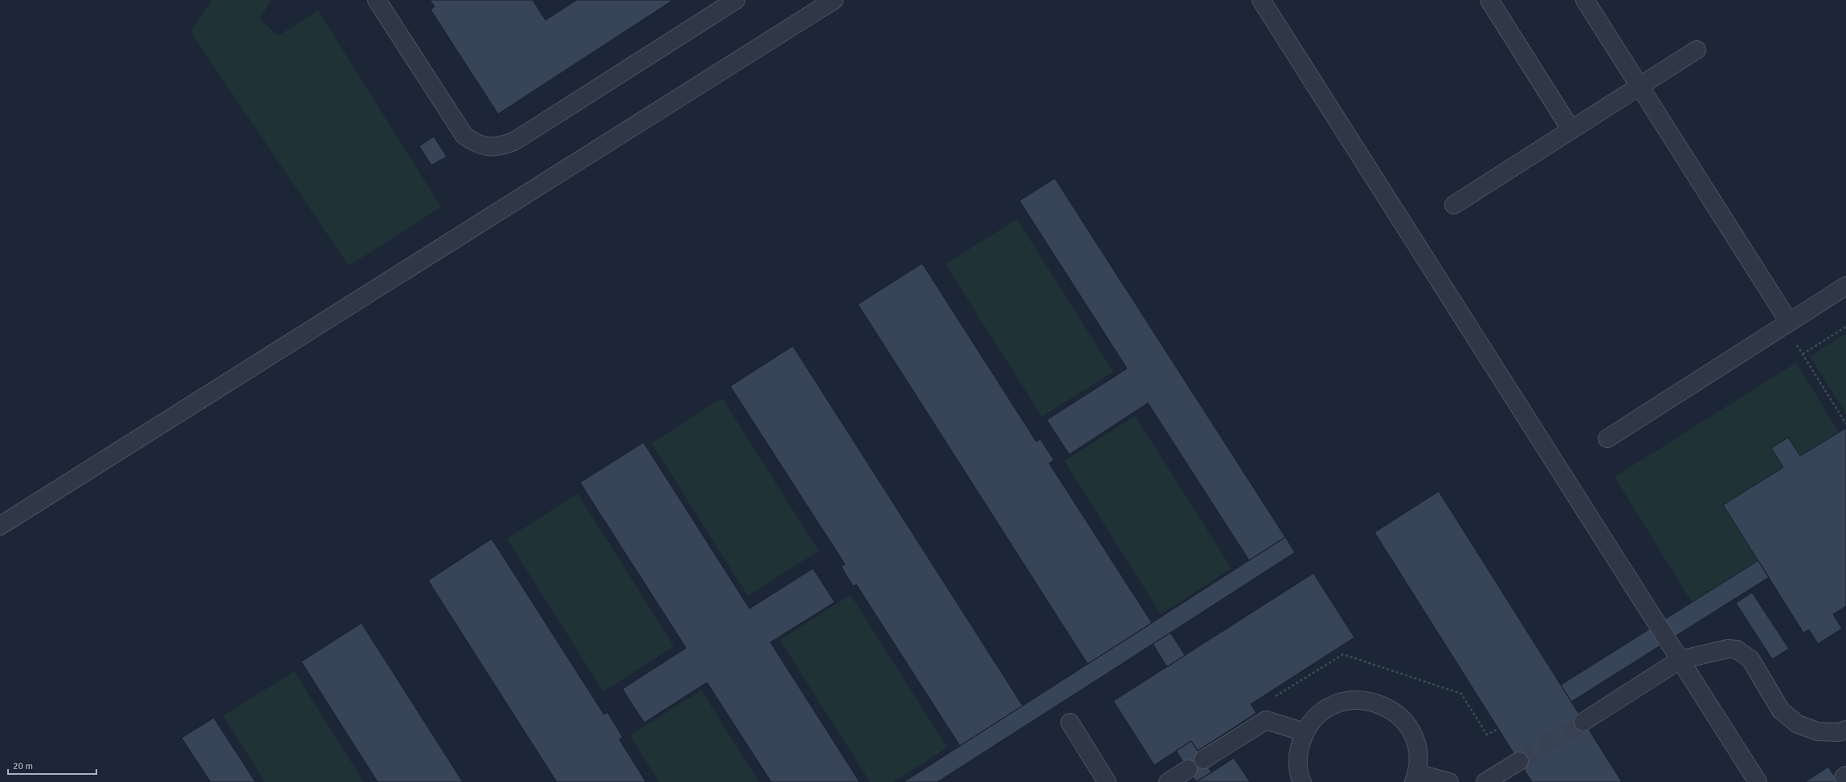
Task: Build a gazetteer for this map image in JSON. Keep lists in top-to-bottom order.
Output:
{
  "scale_bar": "20 m"
}
